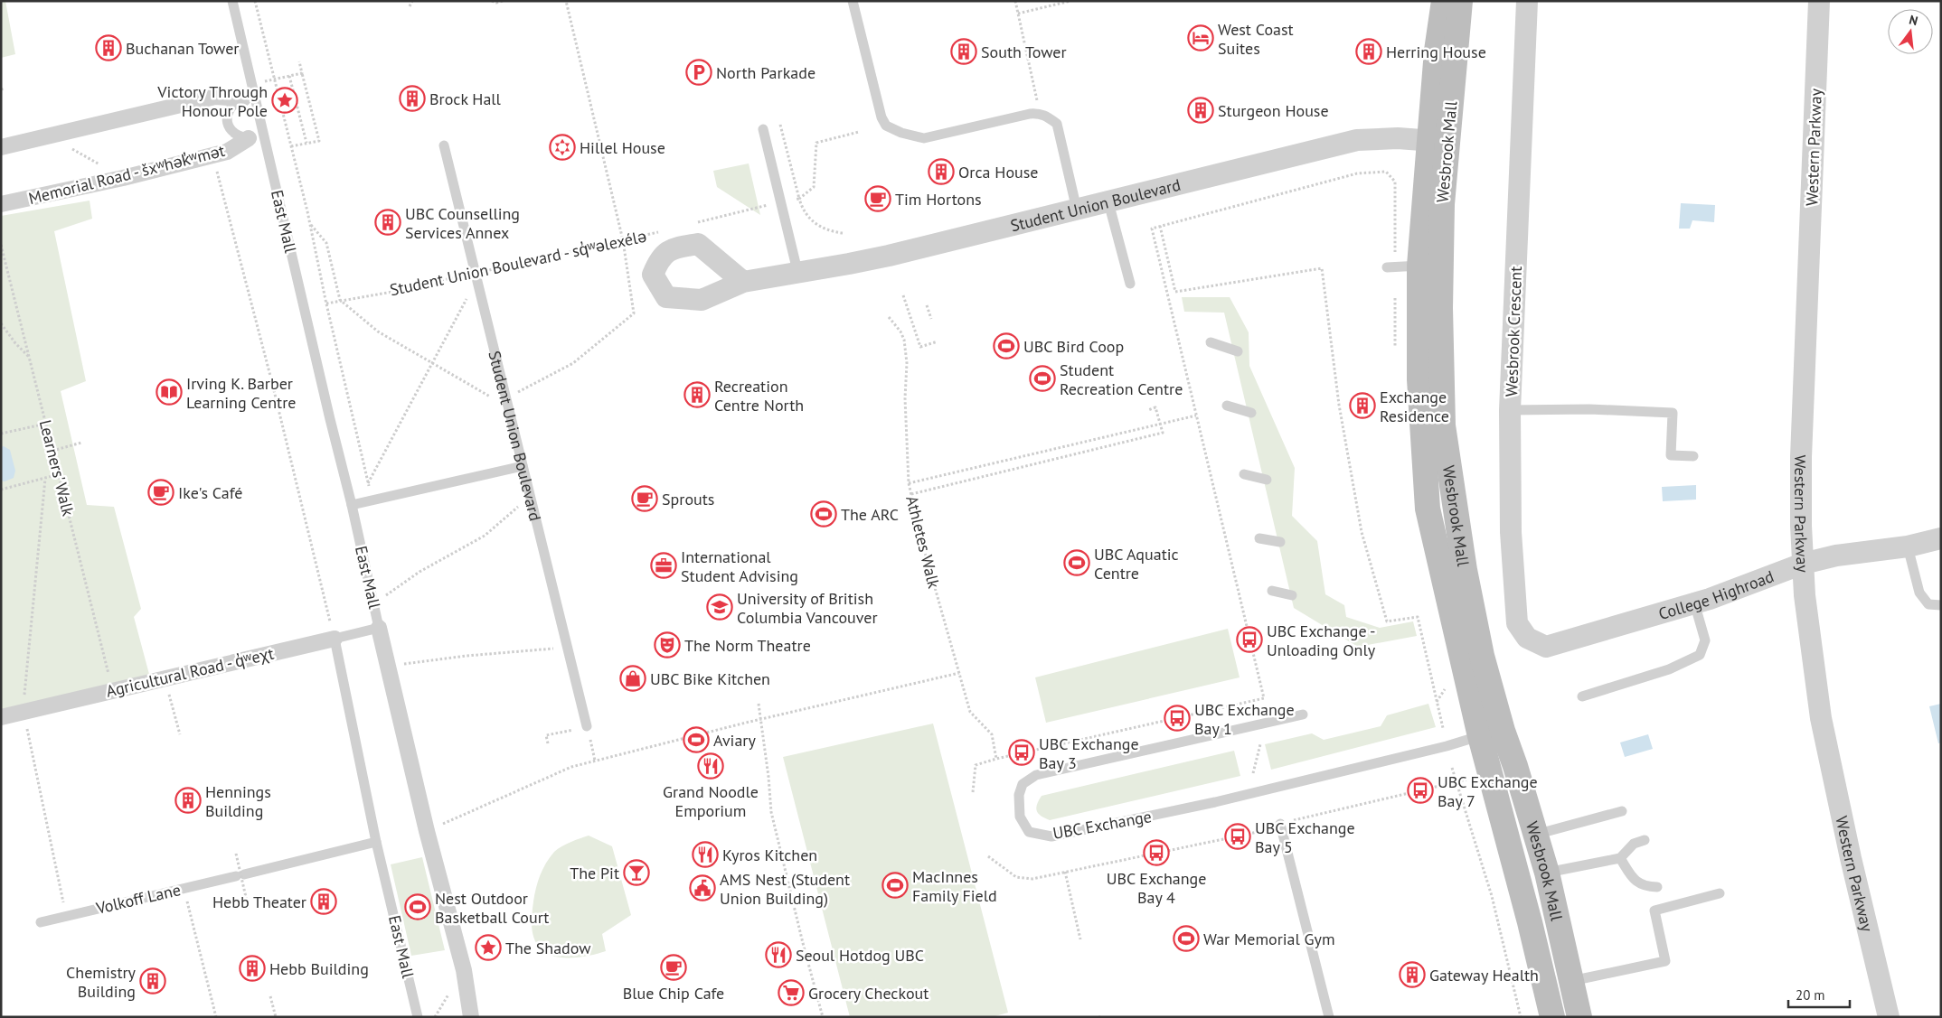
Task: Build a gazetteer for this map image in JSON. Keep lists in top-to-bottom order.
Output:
{
  "streets": {
    "main road": ["Wesbrook Mall"],
    "street": [
      "Western Parkway",
      "Memorial Road - šxʷhək̓ʷmət",
      "Student Union Boulevard",
      "East Mall",
      "Wesbrook Crescent",
      "College Highroad",
      "Agricultural Road - q̓ʷeχt"
    ],
    "lane": ["UBC Exchange", "Volkoff Lane"],
    "path": ["Student Union Boulevard - sq̓ʷəlexélə", "Learners' Walk", "Athletes Walk"]
  },
  "crossings": [
    ["Western Parkway", "College Highroad"],
    ["Wesbrook Mall", "Student Union Boulevard"],
    ["Wesbrook Mall", "UBC Exchange"],
    ["Memorial Road - šxʷhək̓ʷmət", "East Mall"],
    ["Student Union Boulevard", "Student Union Boulevard - sq̓ʷəlexélə"],
    ["East Mall", "Agricultural Road - q̓ʷeχt"],
    ["East Mall", "Volkoff Lane"],
    ["Wesbrook Crescent", "College Highroad"],
    ["Learners' Walk", "Agricultural Road - q̓ʷeχt"]
  ],
  "places": {
    "hotel": ["West Coast Suites"],
    "building": [
      "Buchanan Tower",
      "South Tower",
      "Herring House",
      "Brock Hall",
      "Sturgeon House",
      "Orca House",
      "UBC Counselling Services Annex",
      "Recreation Centre North",
      "Exchange Residence",
      "Hennings Building",
      "Hebb Theater",
      "Hebb Building",
      "Gateway Health",
      "Chemistry Building"
    ],
    "parking": ["North Parkade"],
    "place": ["Victory Through Honour Pole", "The Shadow"],
    "synagogue": ["Hillel House"],
    "cafe": [
      "Tim Hortons",
      "Ike's Café",
      "Sprouts",
      "Blue Chip Cafe"
    ],
    "sports": [
      "UBC Bird Coop",
      "Student Recreation Centre",
      "The ARC",
      "UBC Aquatic Centre",
      "Aviary",
      "MacInnes Family Field",
      "Nest Outdoor Basketball Court",
      "War Memorial Gym"
    ],
    "library": ["Irving K. Barber Learning Centre"],
    "office": ["International Student Advising"],
    "school or university": ["University of British Columbia Vancouver"],
    "bus stop": [
      "UBC Exchange - Unloading Only",
      "UBC Exchange Bay 1",
      "UBC Exchange Bay 3",
      "UBC Exchange Bay 7",
      "UBC Exchange Bay 5",
      "UBC Exchange Bay 4"
    ],
    "theatre": ["The Norm Theatre"],
    "shop": ["UBC Bike Kitchen"],
    "restaurant": ["Grand Noodle Emporium", "Kyros Kitchen", "Seoul Hotdog UBC"],
    "bar": ["The Pit"],
    "public building": ["AMS Nest (Student Union Building)"],
    "supermarket": ["Grocery Checkout"]
  },
  "scale_bar": "20 m",
  "north": "top"
}
